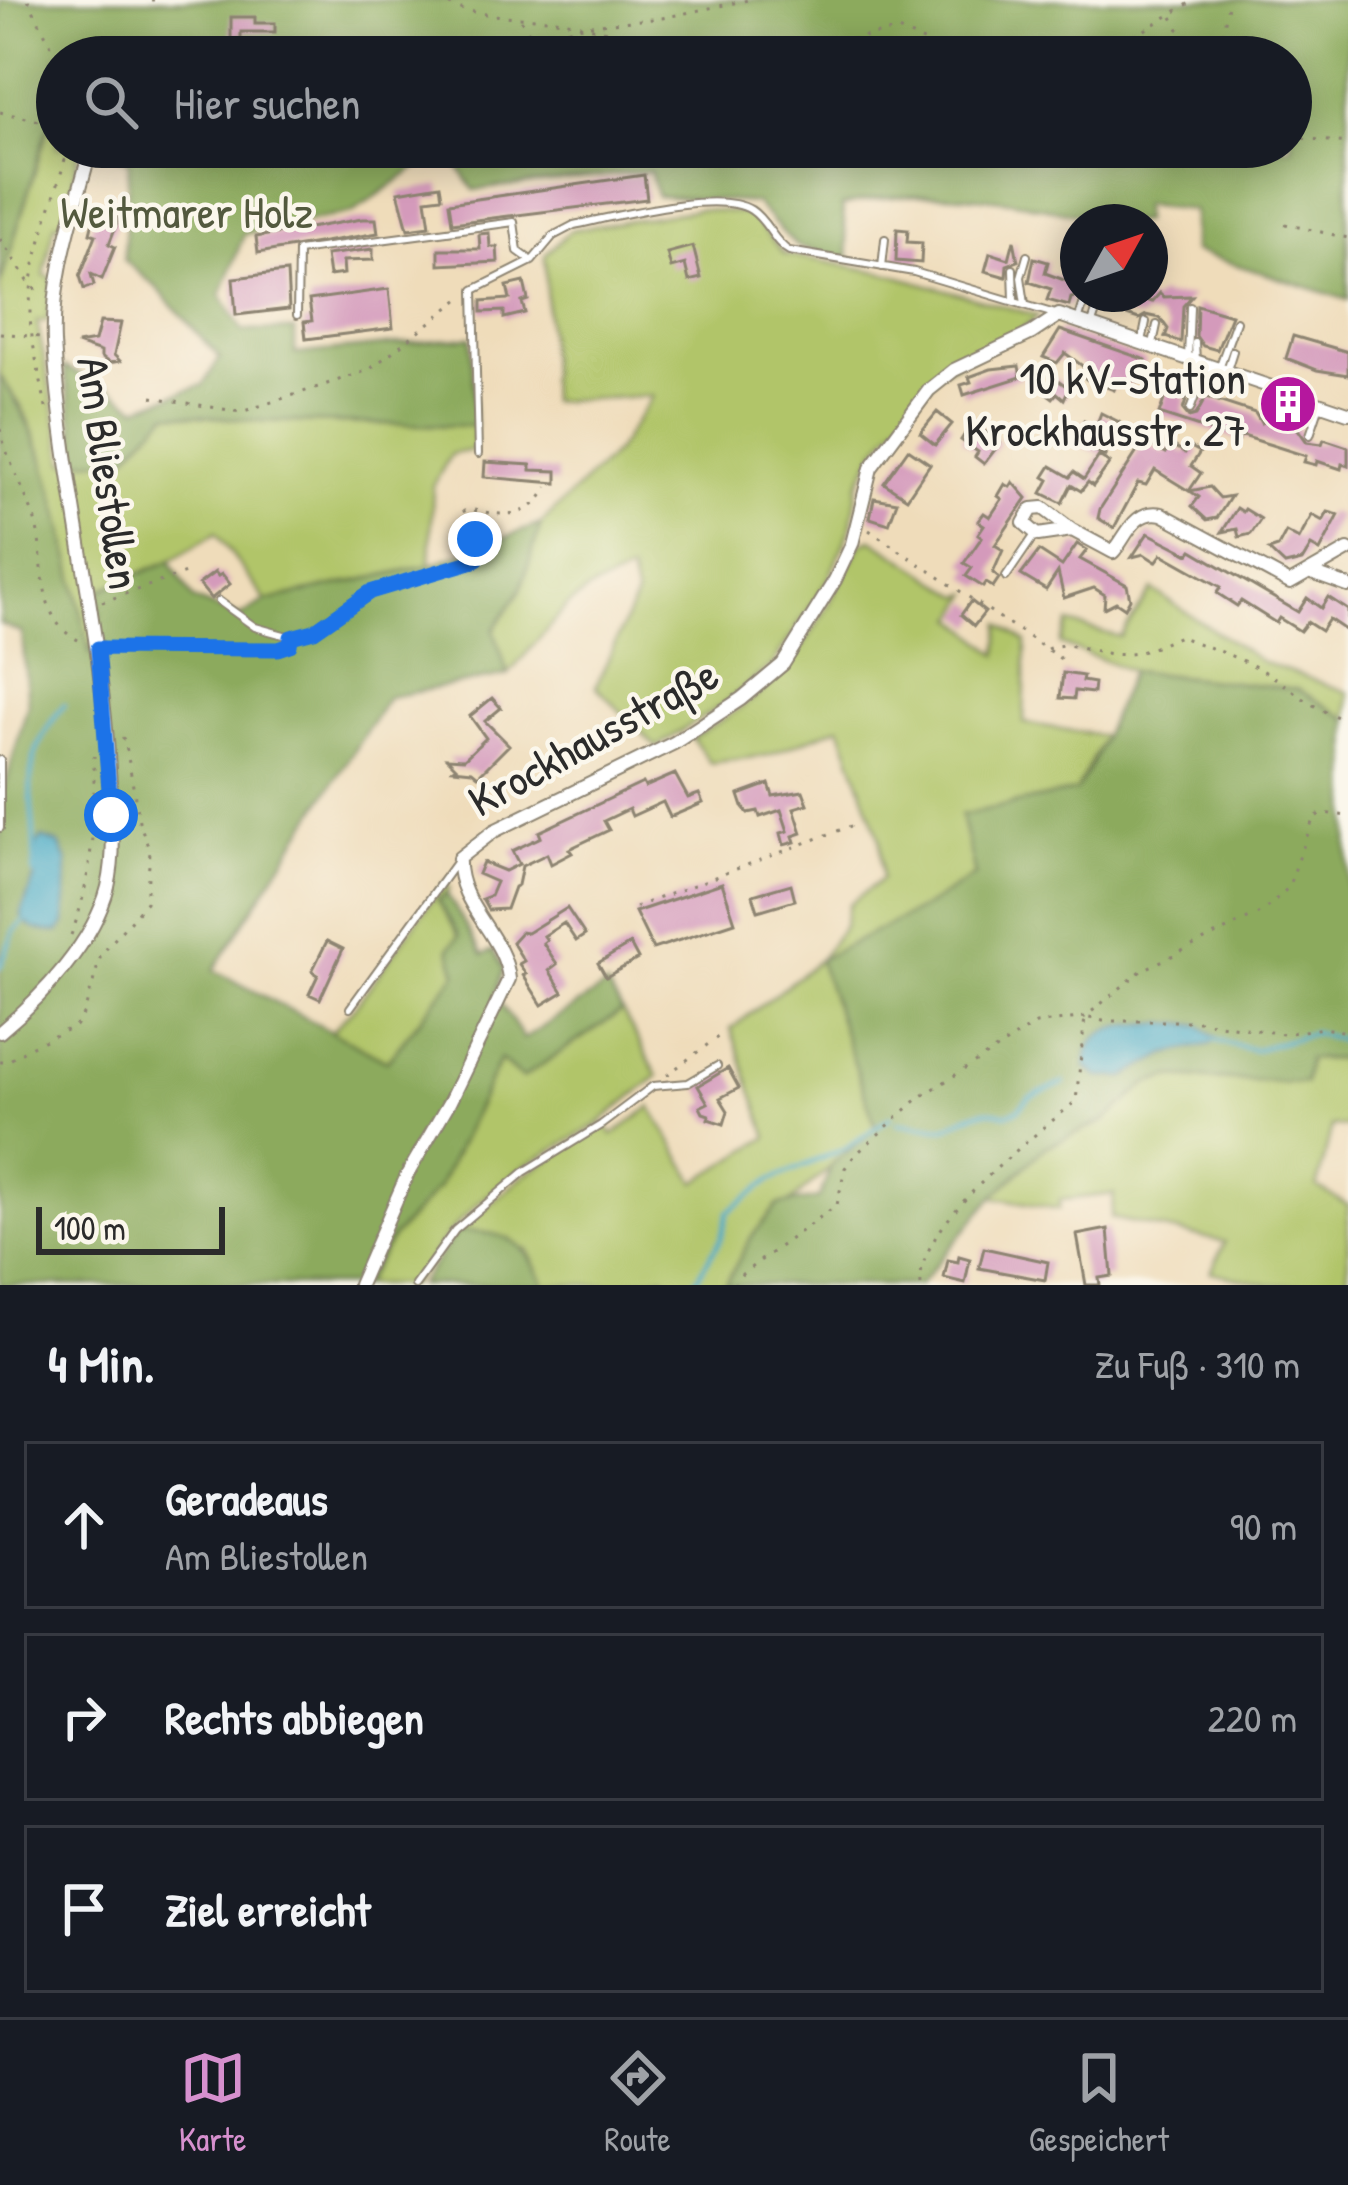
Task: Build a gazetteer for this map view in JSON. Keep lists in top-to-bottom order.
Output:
{
  "streets": {
    "street": ["Am Bliestollen", "Krockhausstraße"]
  },
  "parks": ["Weitmarer Holz"],
  "places": {
    "building": ["10 kV-Station Krockhausstr. 27"]
  },
  "scale_bar": "100 m",
  "north": "top right",
  "page": {
    "search": "Hier suchen",
    "scale": "100 m",
    "heading": ["4 Min.", "Zu Fuß · 310 m"],
    "list": [
      ["Geradeaus", "Am Bliestollen", "90 m"],
      ["Rechts abbiegen", "220 m"],
      "Ziel erreicht"
    ],
    "nav": ["Karte", "Route", "Gespeichert"]
  }
}
